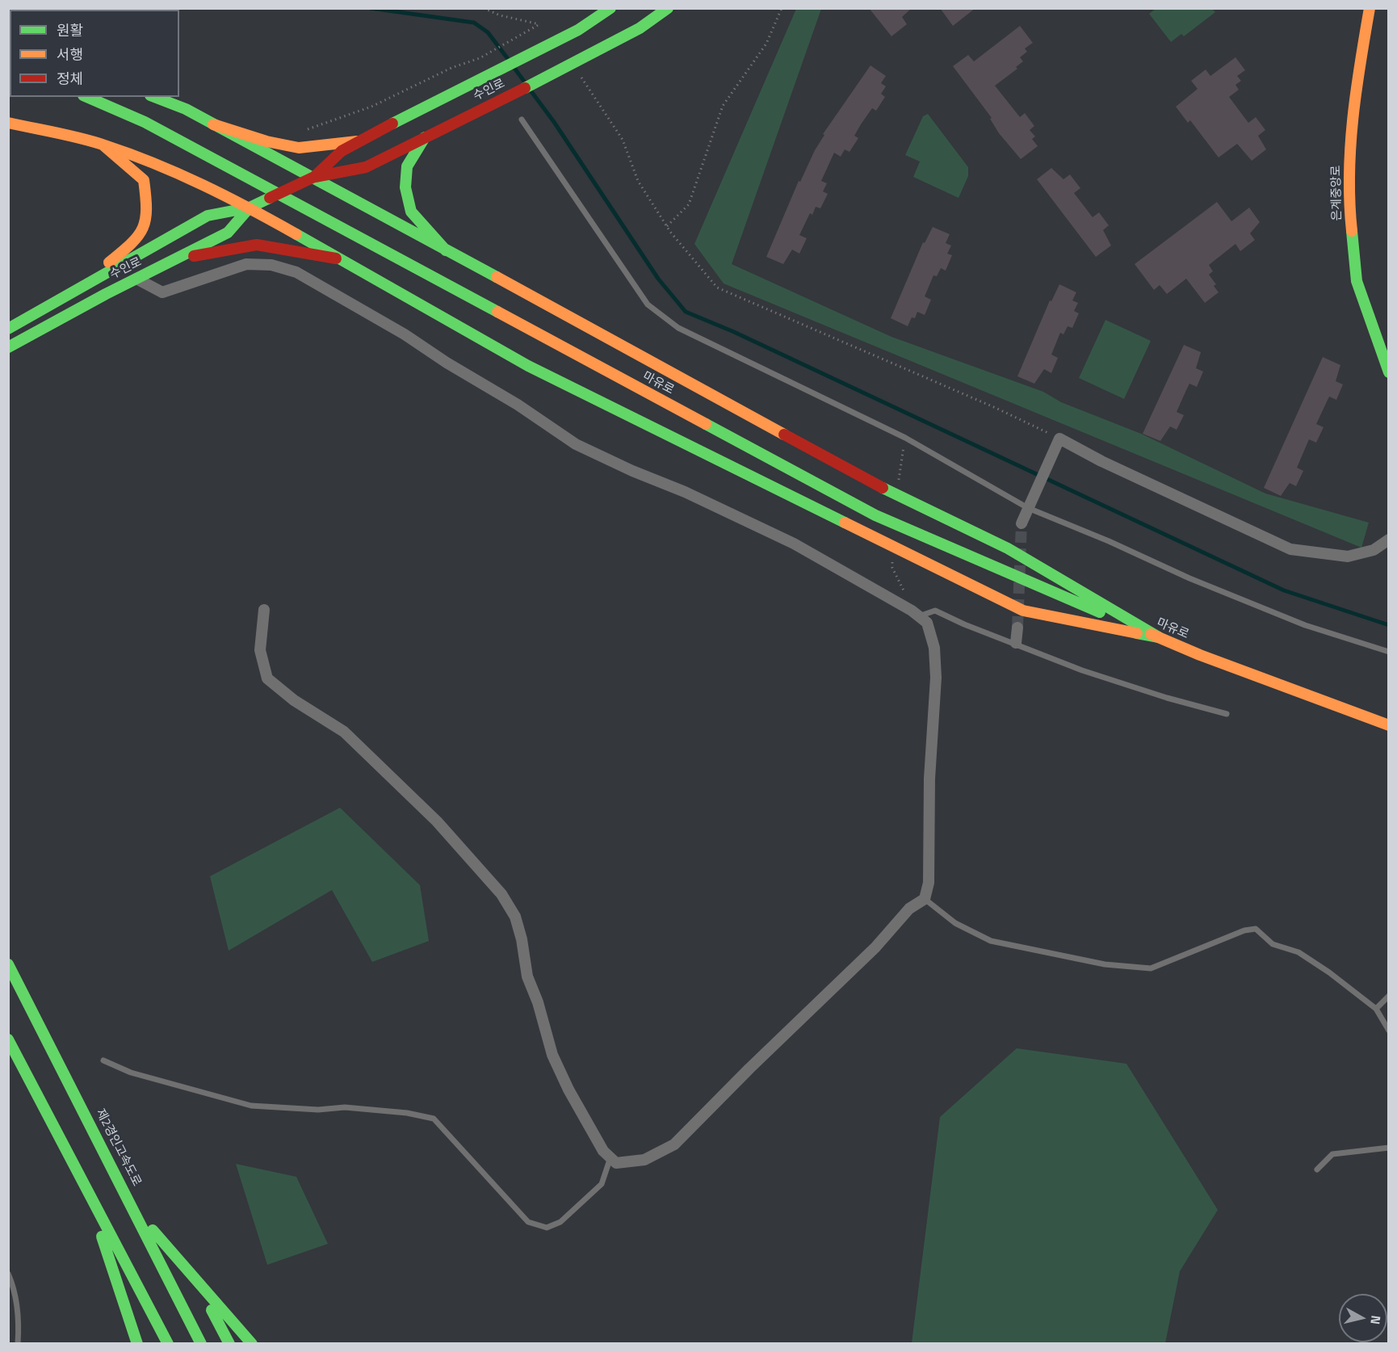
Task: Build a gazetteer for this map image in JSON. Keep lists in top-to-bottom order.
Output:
{
  "streets": {
    "main road": [
      "수인로",
      "은계중앙로",
      "마유로",
      "제2경인고속도로"
    ]
  },
  "legend": ["원활", "서행", "정체"],
  "north": "right"
}
